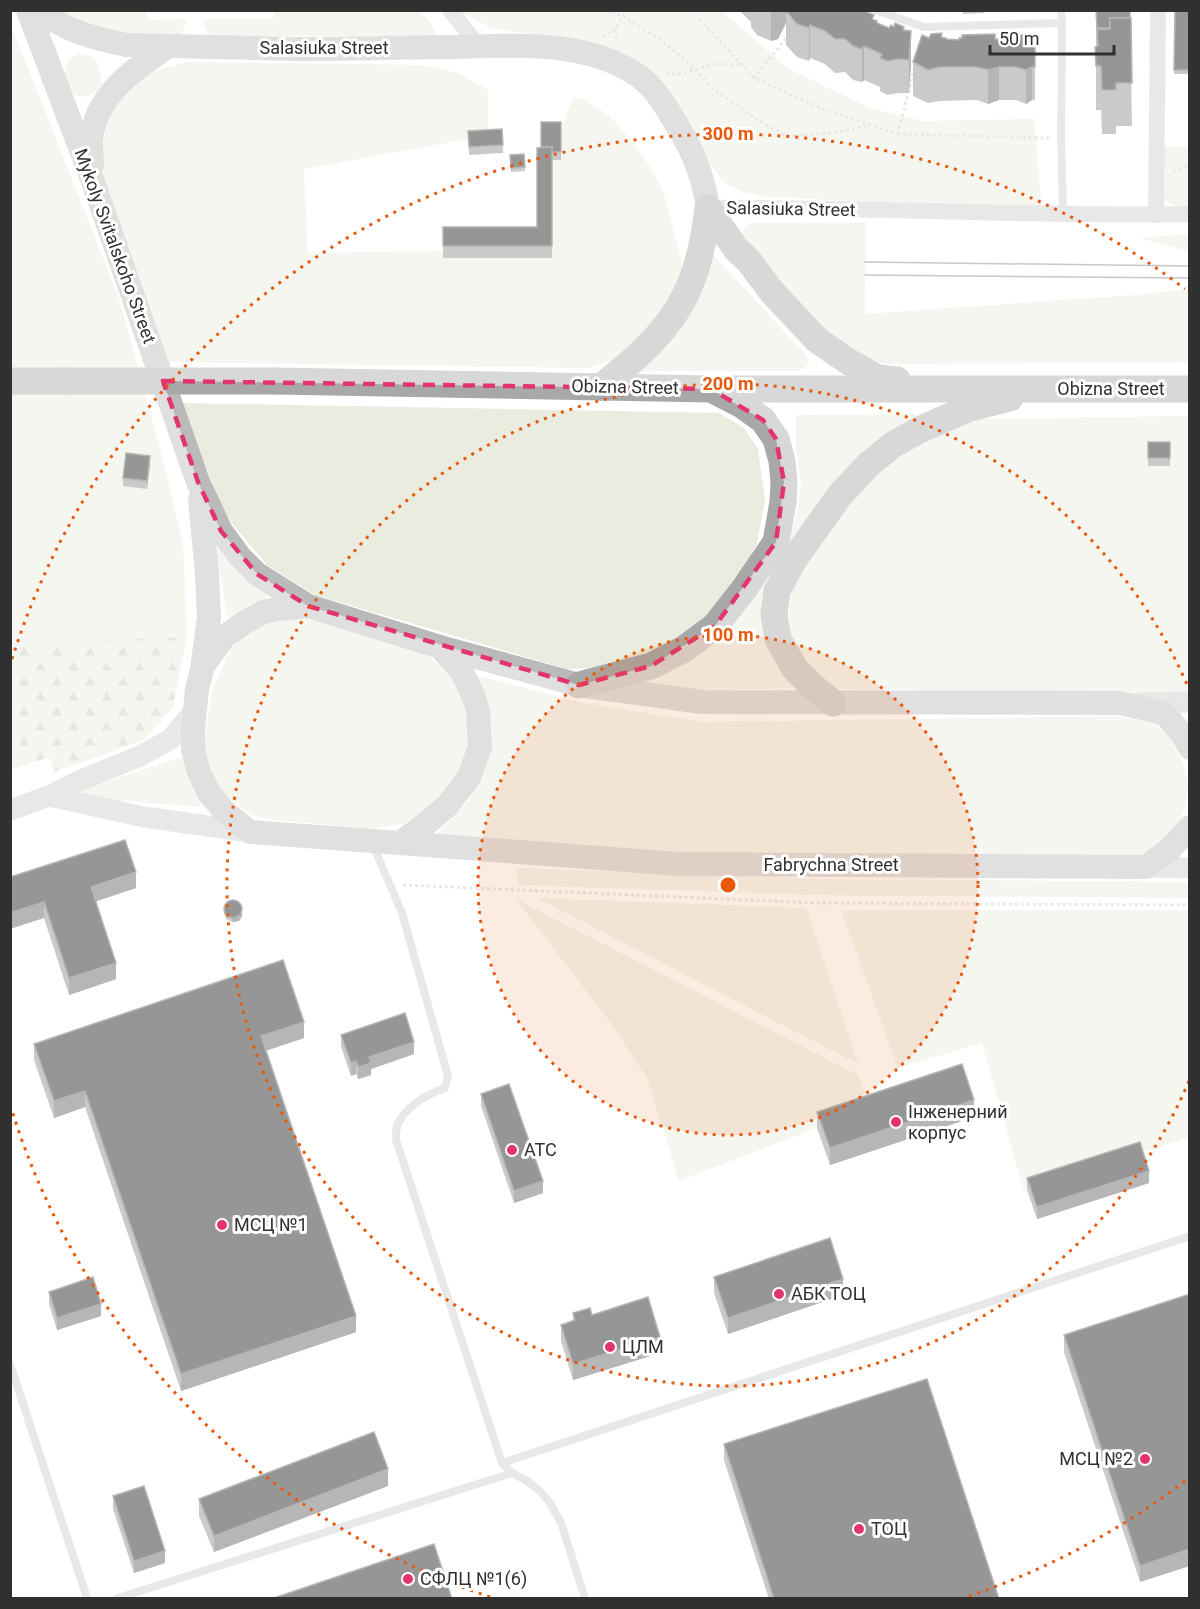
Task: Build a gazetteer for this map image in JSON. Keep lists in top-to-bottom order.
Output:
{
  "streets": {
    "main road": [
      "Salasiuka Street",
      "Mykoly Svitalskoho Street",
      "Obizna Street",
      "Fabrychna Street"
    ]
  },
  "places": [
    "Інженерний корпус",
    "АТС",
    "МСЦ №1",
    "АБК ТОЦ",
    "ЦЛМ",
    "МСЦ №2",
    "ТОЦ",
    "СФЛЦ №1(6)"
  ],
  "scale_bar": "50 m",
  "rings": ["300 m", "200 m", "100 m"]
}
